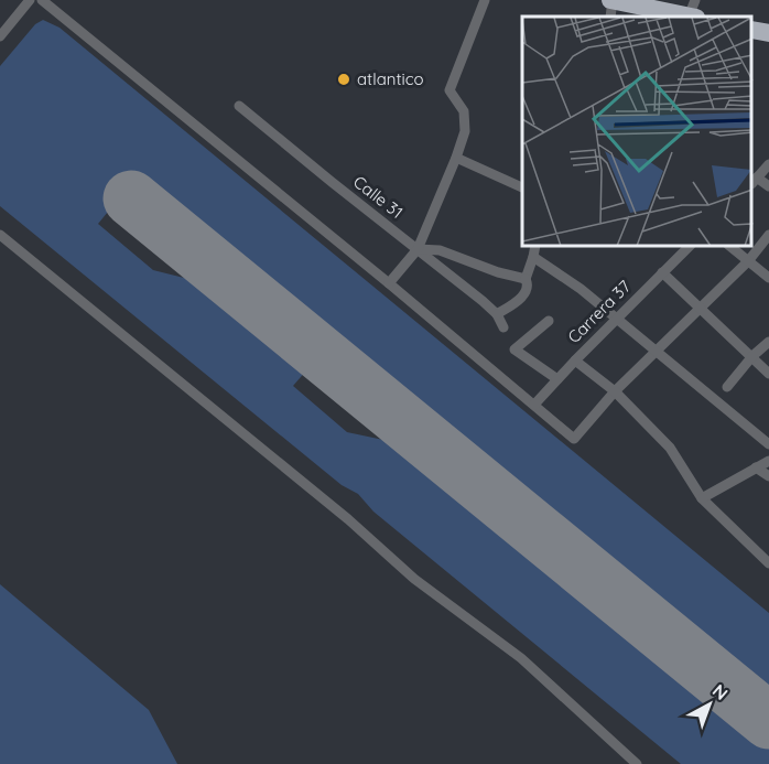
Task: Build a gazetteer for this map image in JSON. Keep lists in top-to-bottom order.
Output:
{
  "streets": {
    "street": ["Calle 31", "Carrera 37"]
  },
  "places": ["atlantico"],
  "north": "top right"
}
